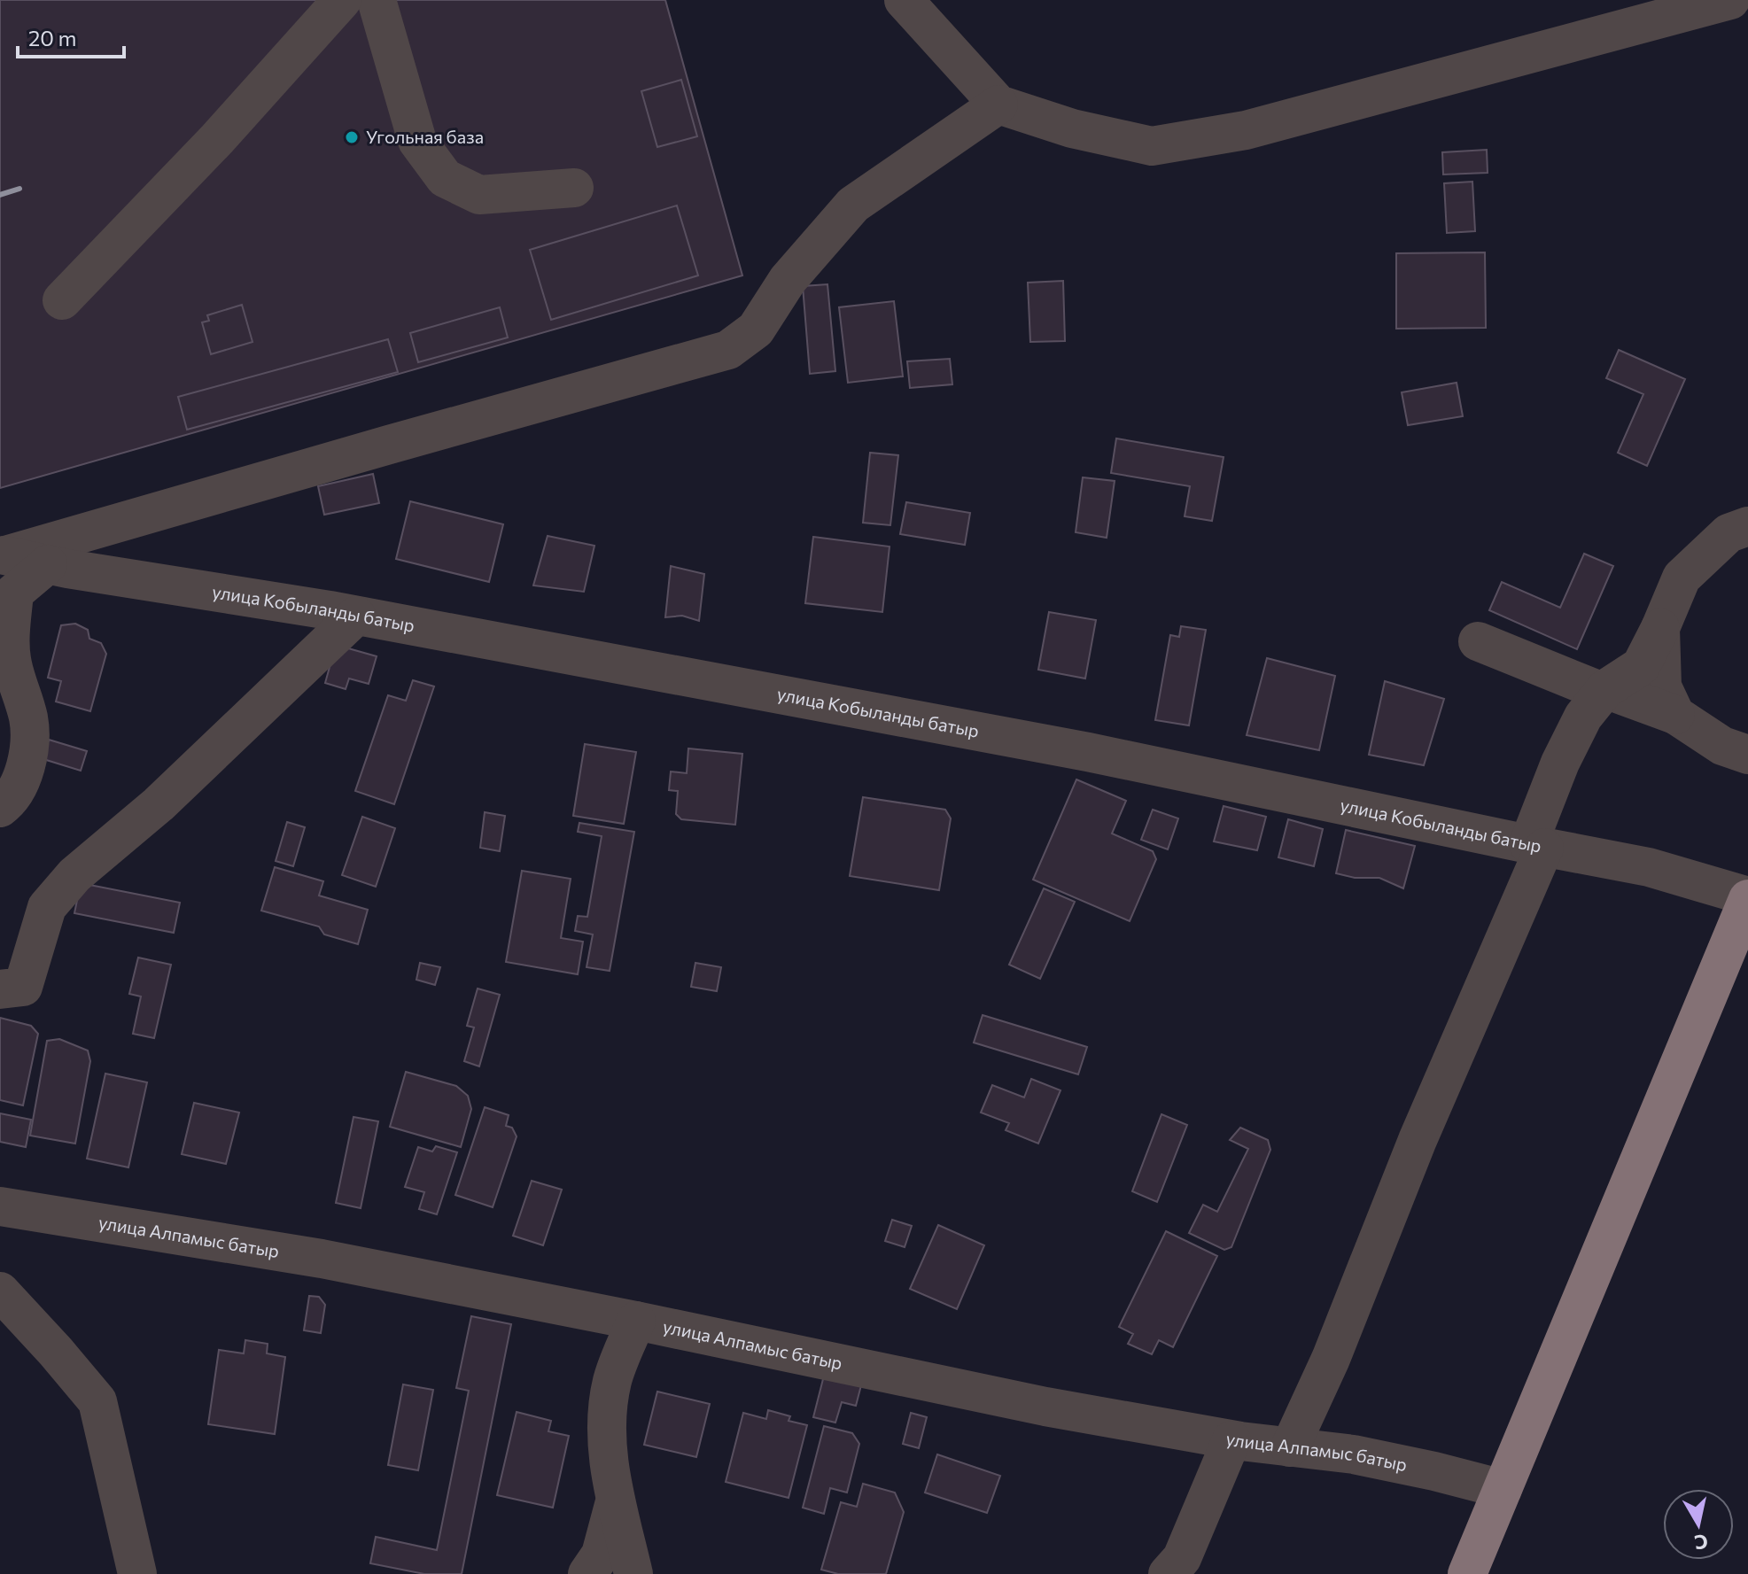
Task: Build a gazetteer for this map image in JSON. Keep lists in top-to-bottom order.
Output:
{
  "streets": {
    "street": ["улица Кобыланды батыр", "улица Алпамыс батыр"]
  },
  "places": ["Угольная база"],
  "scale_bar": "20 m",
  "north": "bottom"
}
